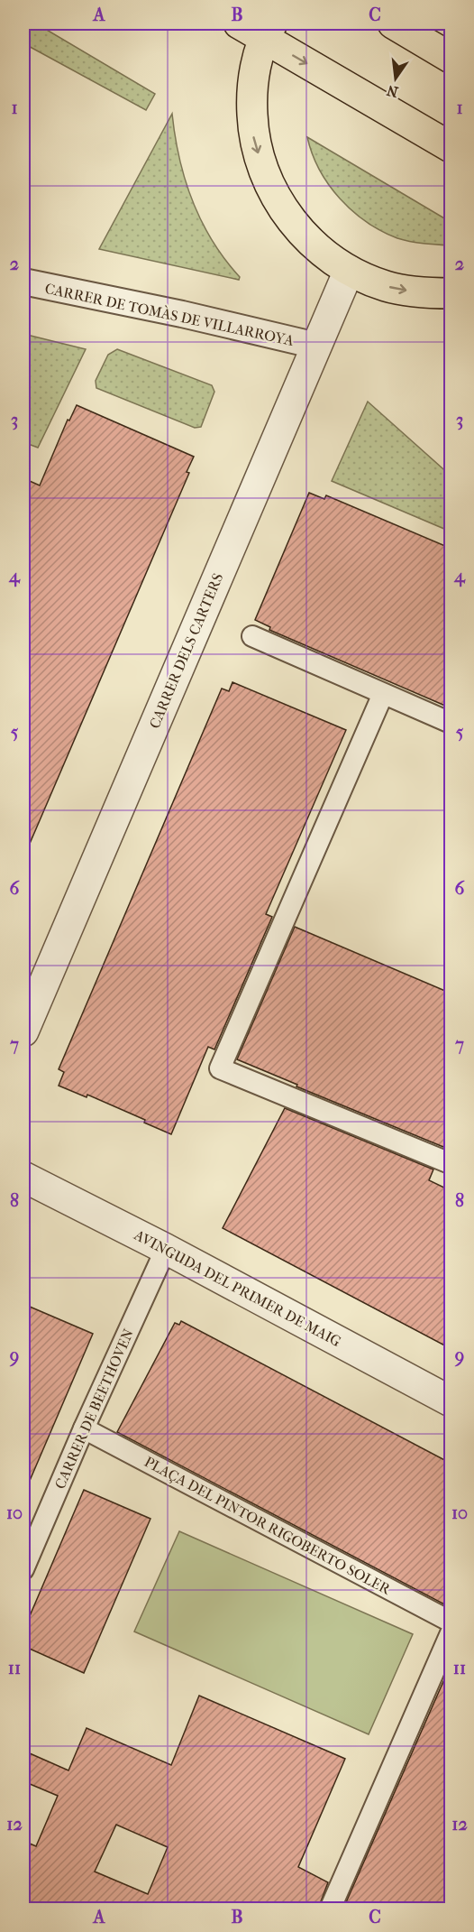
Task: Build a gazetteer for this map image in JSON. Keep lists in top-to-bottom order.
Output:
{
  "streets": {
    "street": [
      "CARRER DE TOMÀS DE VILLARROYA",
      "CARRER DELS CARTERS",
      "AVINGUDA DEL PRIMER DE MAIG",
      "CARRER DE BEETHOVEN",
      "PLAÇA DEL PINTOR RIGOBERTO SOLER"
    ]
  },
  "crossings": [
    ["CARRER DE TOMÀS DE VILLARROYA", "CARRER DELS CARTERS"],
    ["AVINGUDA DEL PRIMER DE MAIG", "CARRER DE BEETHOVEN"],
    ["CARRER DE BEETHOVEN", "PLAÇA DEL PINTOR RIGOBERTO SOLER"]
  ],
  "north": "bottom",
  "grid": {
    "columns": ["A", "B", "C"],
    "rows": [
      "1",
      "2",
      "3",
      "4",
      "5",
      "6",
      "7",
      "8",
      "9",
      "10",
      "11",
      "12"
    ]
  }
}
